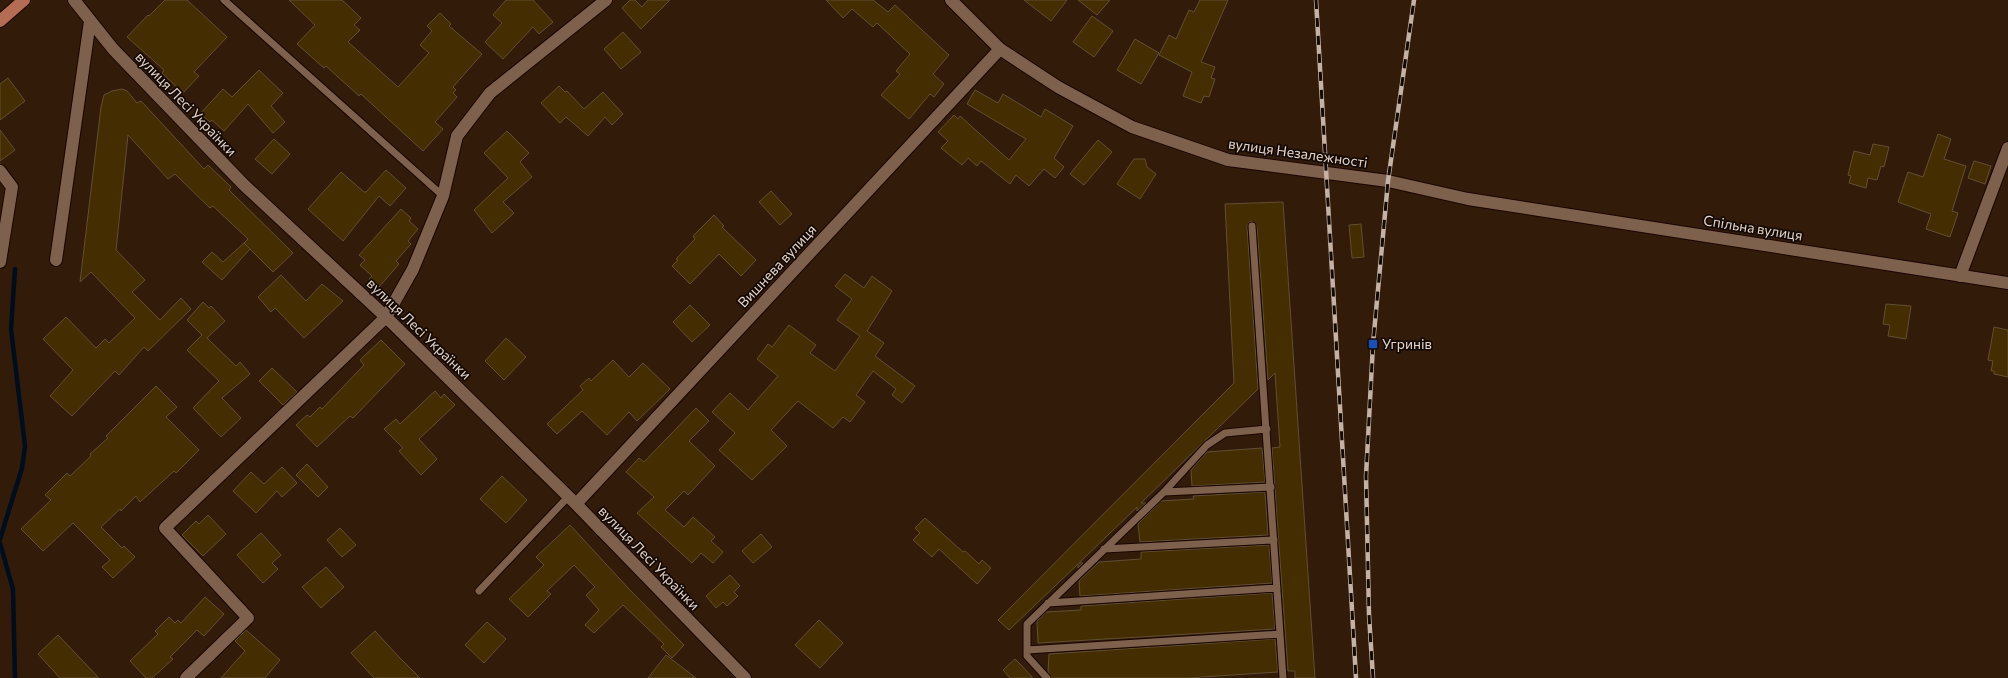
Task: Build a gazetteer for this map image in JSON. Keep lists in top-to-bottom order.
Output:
{
  "streets": {
    "street": [
      "вулиця Лесі Українки",
      "вулиця Незалежності",
      "Спільна вулиця",
      "Вишнева вулиця"
    ]
  },
  "crossings": [
    ["вулиця Лесі Українки", "Вишнева вулиця"],
    ["вулиця Незалежності", "Спільна вулиця"],
    ["вулиця Незалежності", "Вишнева вулиця"]
  ],
  "places": {
    "transit": ["Угринів"]
  }
}
